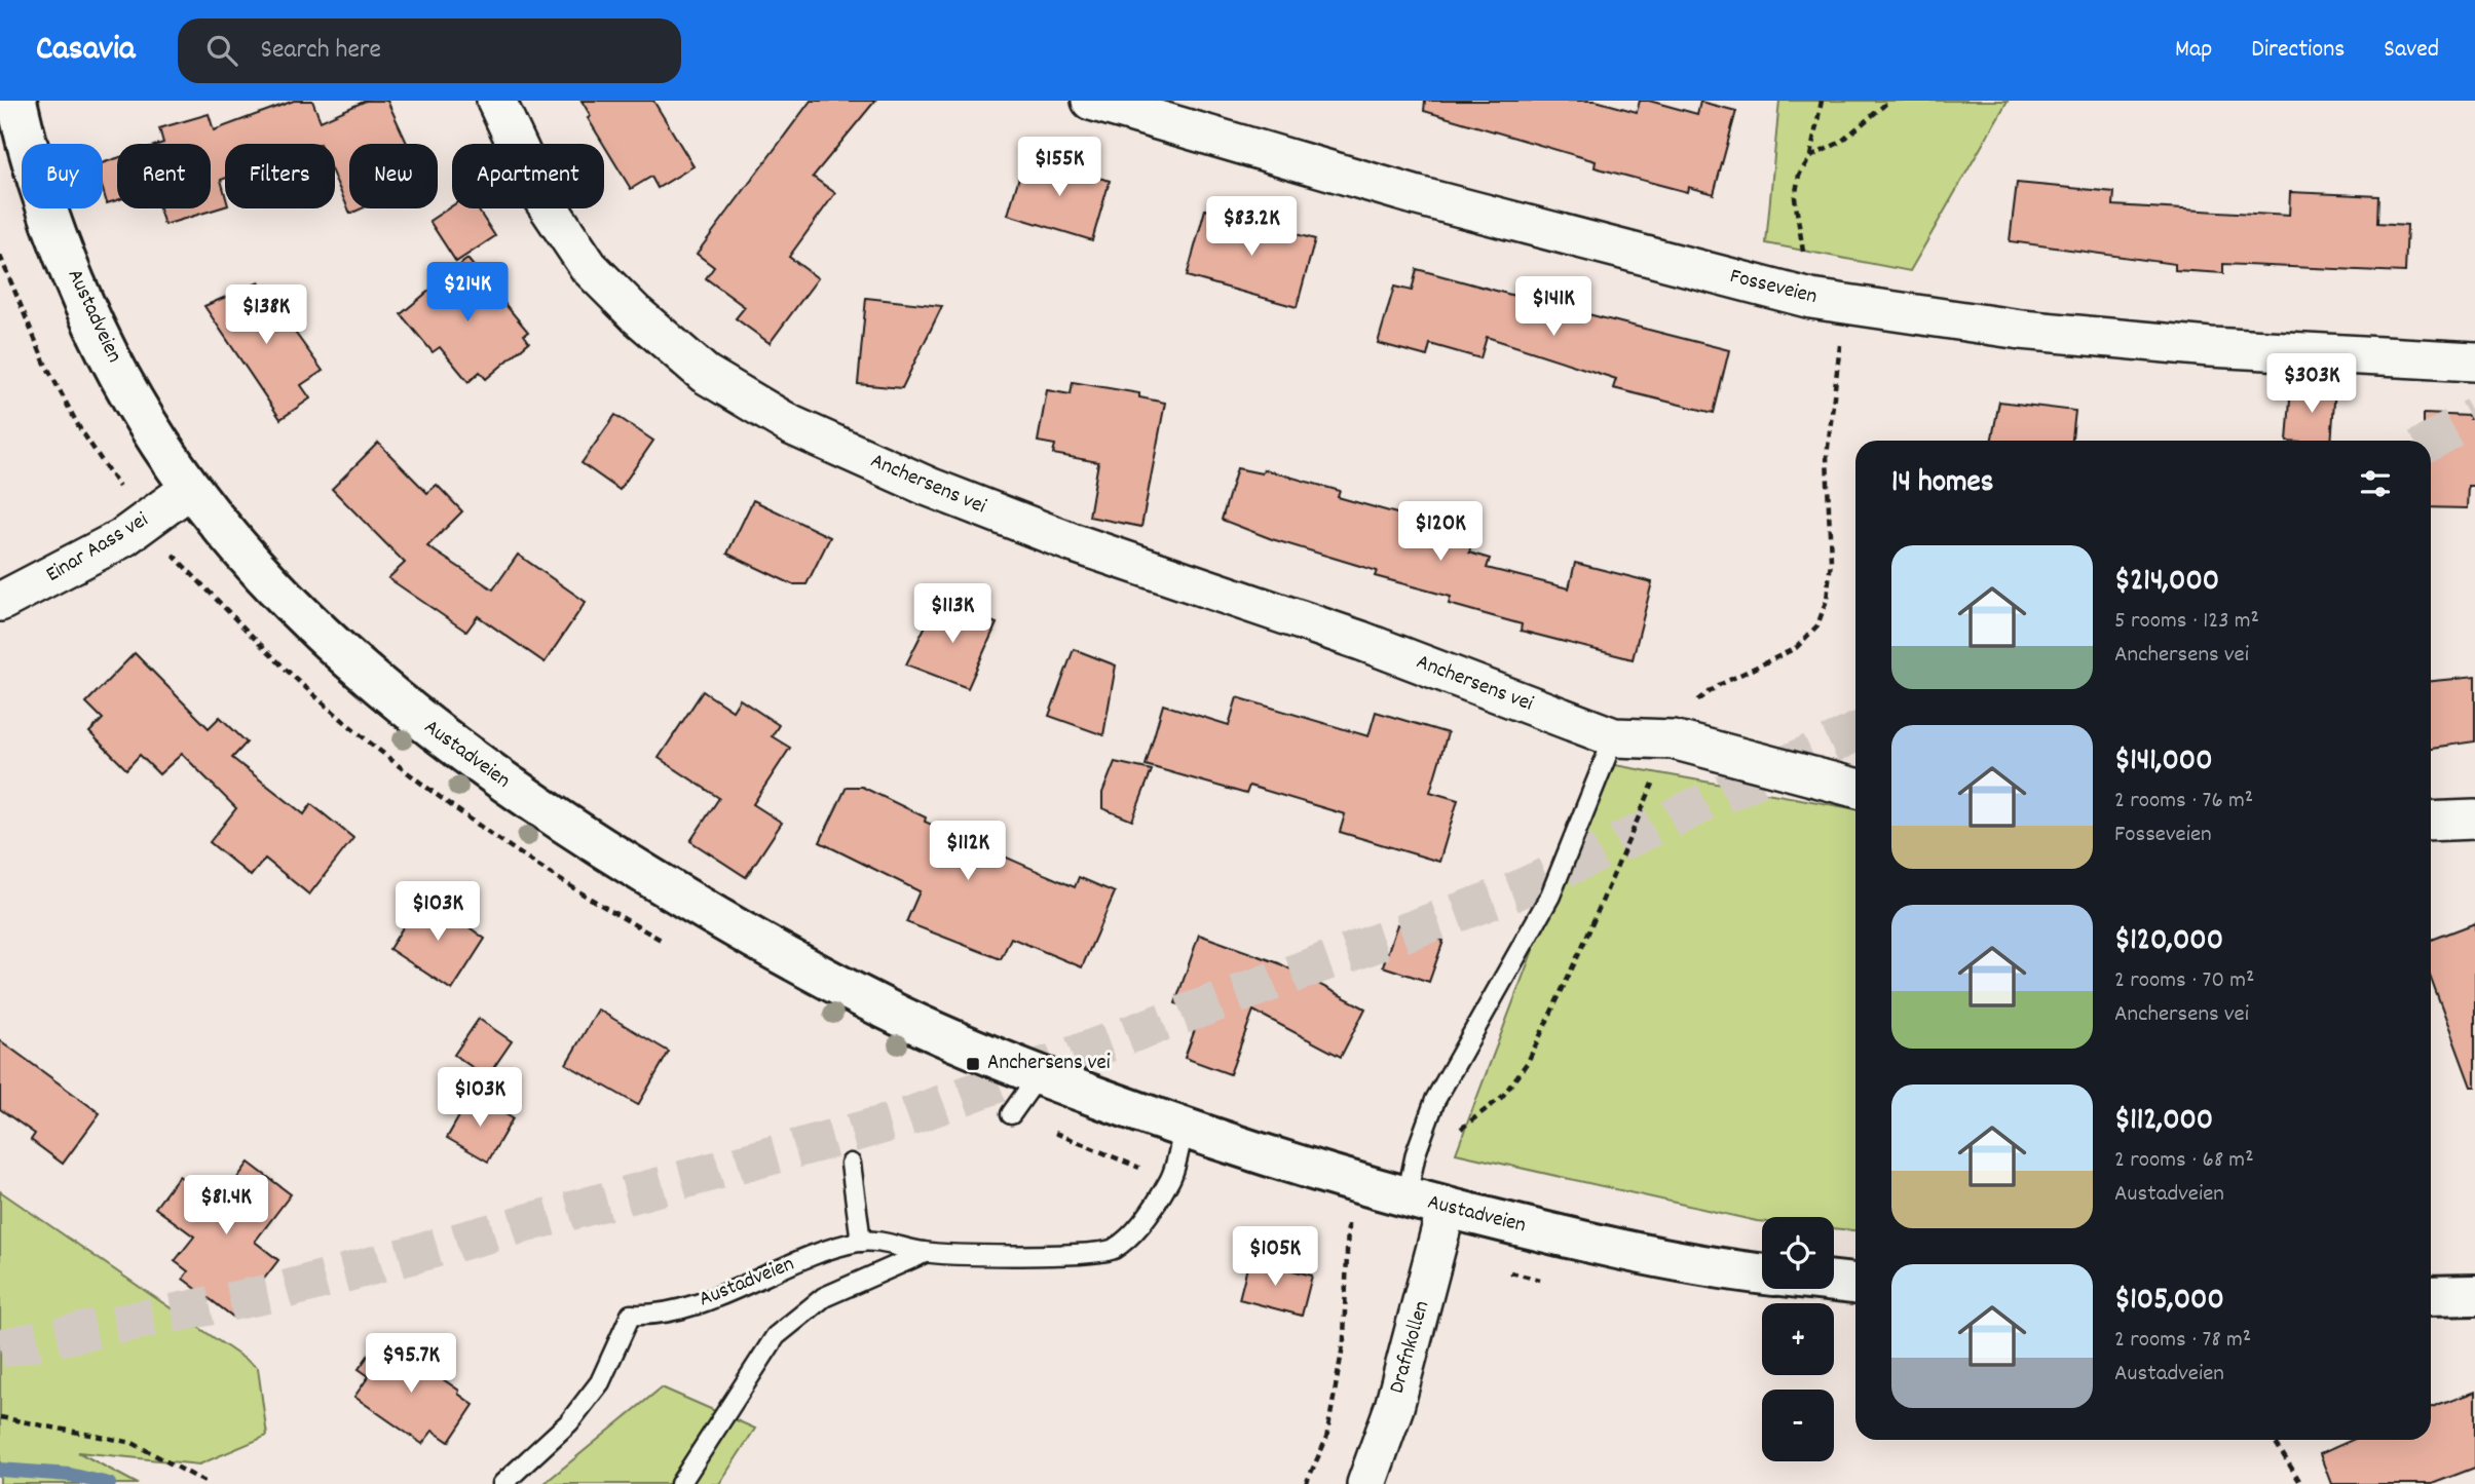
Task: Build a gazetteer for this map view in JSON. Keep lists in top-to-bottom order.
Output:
{
  "streets": {
    "main road": ["Austadveien"],
    "street": [
      "Fosseveien",
      "Anchersens vei",
      "Einar Aass vei",
      "Drafnkollen"
    ]
  },
  "crossings": [
    ["Austadveien", "Einar Aass vei"],
    ["Austadveien", "Drafnkollen"]
  ],
  "places": {
    "transit": ["Anchersens vei"]
  },
  "page": {
    "header": "Casavia",
    "search": "Search here",
    "nav": ["Map", "Directions", "Saved"],
    "price": [
      "$155K",
      "$83.2K",
      "$214K",
      "$141K",
      "$138K",
      "$303K",
      "$120K",
      "$113K",
      "$112K",
      "$103K",
      "$103K",
      "$81.4K",
      "$105K",
      "$95.7K"
    ],
    "chip": [
      "Buy",
      "Rent",
      "Filters",
      "New",
      "Apartment"
    ],
    "heading": "14 homes",
    "list": [
      {
        "name": "$214,000",
        "note": "5 rooms · 123 m² · Anchersens vei"
      },
      {
        "name": "$141,000",
        "note": "2 rooms · 76 m² · Fosseveien"
      },
      {
        "name": "$120,000",
        "note": "2 rooms · 70 m² · Anchersens vei"
      },
      {
        "name": "$112,000",
        "note": "2 rooms · 68 m² · Austadveien"
      },
      {
        "name": "$105,000",
        "note": "2 rooms · 78 m² · Austadveien"
      }
    ],
    "map_buttons": ["+", "−"]
  }
}
